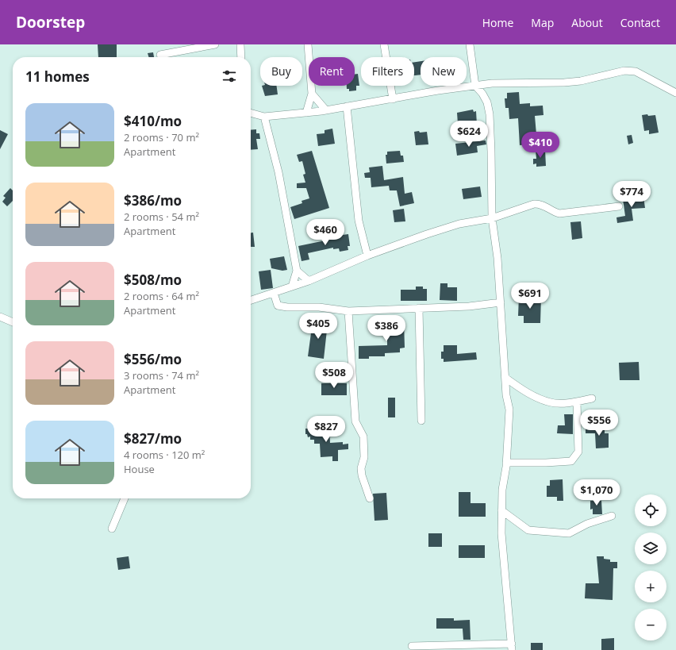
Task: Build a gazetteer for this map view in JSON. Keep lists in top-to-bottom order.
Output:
{
  "page": {
    "header": "Doorstep",
    "nav": [
      "Home",
      "Map",
      "About",
      "Contact"
    ],
    "chip": [
      "Buy",
      "Rent",
      "Filters",
      "New"
    ],
    "heading": "11 homes",
    "list": [
      {
        "name": "$410/mo",
        "note": "2 rooms · 70 m² · Apartment"
      },
      {
        "name": "$386/mo",
        "note": "2 rooms · 54 m² · Apartment"
      },
      {
        "name": "$508/mo",
        "note": "2 rooms · 64 m² · Apartment"
      },
      {
        "name": "$556/mo",
        "note": "3 rooms · 74 m² · Apartment"
      },
      {
        "name": "$827/mo",
        "note": "4 rooms · 120 m² · House"
      }
    ],
    "price": [
      "$624",
      "$410",
      "$774",
      "$460",
      "$691",
      "$405",
      "$386",
      "$508",
      "$556",
      "$827",
      "$1,070"
    ],
    "map_buttons": ["+", "−"]
  }
}
